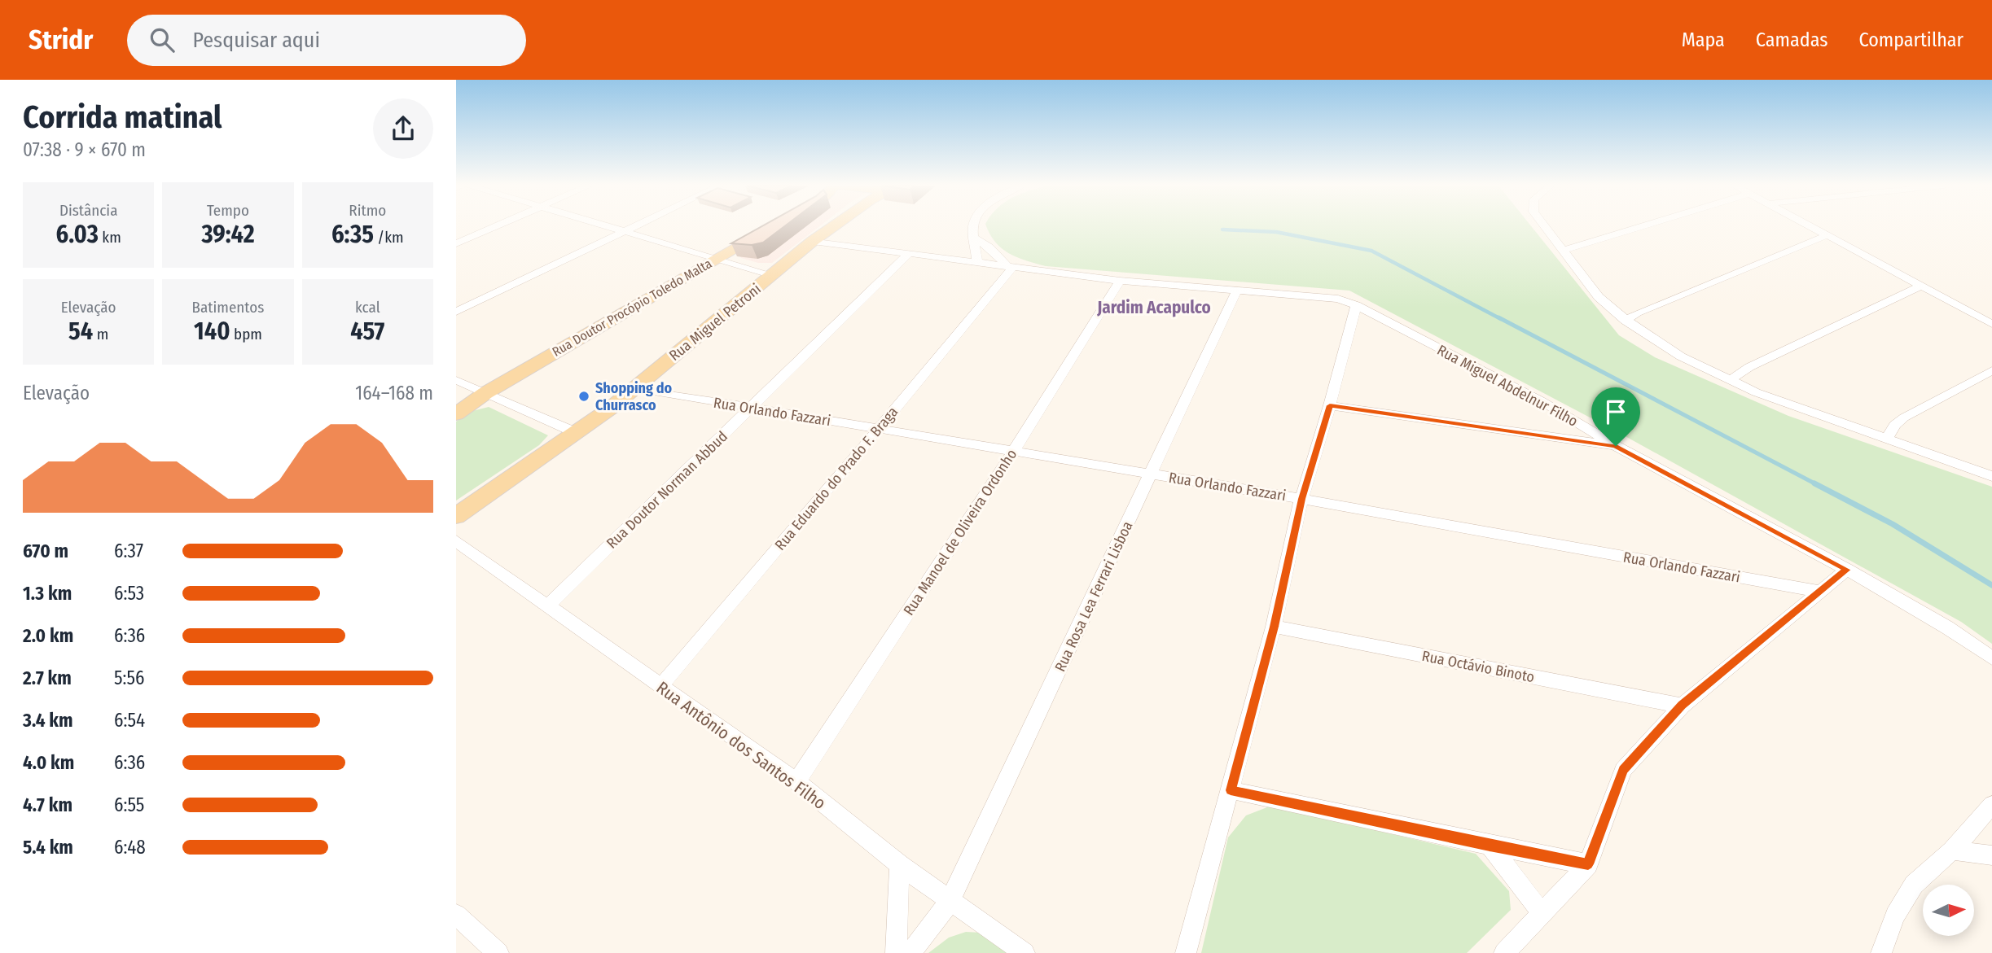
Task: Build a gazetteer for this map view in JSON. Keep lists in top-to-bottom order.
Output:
{
  "streets": {
    "main road": ["Rua Doutor Procópio Toledo Malta", "Rua Miguel Petroni"],
    "street": [
      "Rua Miguel Abdelnur Filho",
      "Rua Orlando Fazzari",
      "Rua Eduardo do Prado F. Braga",
      "Rua Doutor Norman Abbud",
      "Rua Manoel de Oliveira Ordonho",
      "Rua Rosa Lea Ferrari Lisboa",
      "Rua Octávio Binoto",
      "Rua Antônio dos Santos Filho"
    ]
  },
  "crossings": [
    ["Rua Miguel Petroni", "Rua Miguel Abdelnur Filho"],
    ["Rua Miguel Petroni", "Rua Orlando Fazzari"],
    ["Rua Miguel Abdelnur Filho", "Rua Eduardo do Prado F. Braga"],
    ["Rua Miguel Abdelnur Filho", "Rua Doutor Norman Abbud"],
    ["Rua Miguel Abdelnur Filho", "Rua Manoel de Oliveira Ordonho"],
    ["Rua Miguel Abdelnur Filho", "Rua Rosa Lea Ferrari Lisboa"],
    ["Rua Orlando Fazzari", "Rua Eduardo do Prado F. Braga"],
    ["Rua Orlando Fazzari", "Rua Doutor Norman Abbud"],
    ["Rua Orlando Fazzari", "Rua Manoel de Oliveira Ordonho"],
    ["Rua Orlando Fazzari", "Rua Rosa Lea Ferrari Lisboa"],
    ["Rua Eduardo do Prado F. Braga", "Rua Antônio dos Santos Filho"],
    ["Rua Doutor Norman Abbud", "Rua Antônio dos Santos Filho"],
    ["Rua Manoel de Oliveira Ordonho", "Rua Antônio dos Santos Filho"],
    ["Rua Rosa Lea Ferrari Lisboa", "Rua Antônio dos Santos Filho"]
  ],
  "districts": ["Jardim Acapulco"],
  "places": ["Shopping do Churrasco"],
  "north": "right",
  "page": {
    "header": "Stridr",
    "search": "Pesquisar aqui",
    "nav": ["Mapa", "Camadas", "Compartilhar"],
    "heading": ["Corrida matinal", "07:38 · 9 × 670 m"],
    "stats": [
      ["Distância", "6.03 km"],
      ["Tempo", "39:42"],
      ["Ritmo", "6:35 /km"],
      ["Elevação", "54 m"],
      ["Batimentos", "140 bpm"],
      ["kcal", "457"]
    ],
    "chart": ["Elevação", "164–168 m"],
    "list": [
      {
        "name": "670 m",
        "note": "6:37"
      },
      {
        "name": "1.3 km",
        "note": "6:53"
      },
      {
        "name": "2.0 km",
        "note": "6:36"
      },
      {
        "name": "2.7 km",
        "note": "5:56"
      },
      {
        "name": "3.4 km",
        "note": "6:54"
      },
      {
        "name": "4.0 km",
        "note": "6:36"
      },
      {
        "name": "4.7 km",
        "note": "6:55"
      },
      {
        "name": "5.4 km",
        "note": "6:48"
      }
    ]
  }
}
